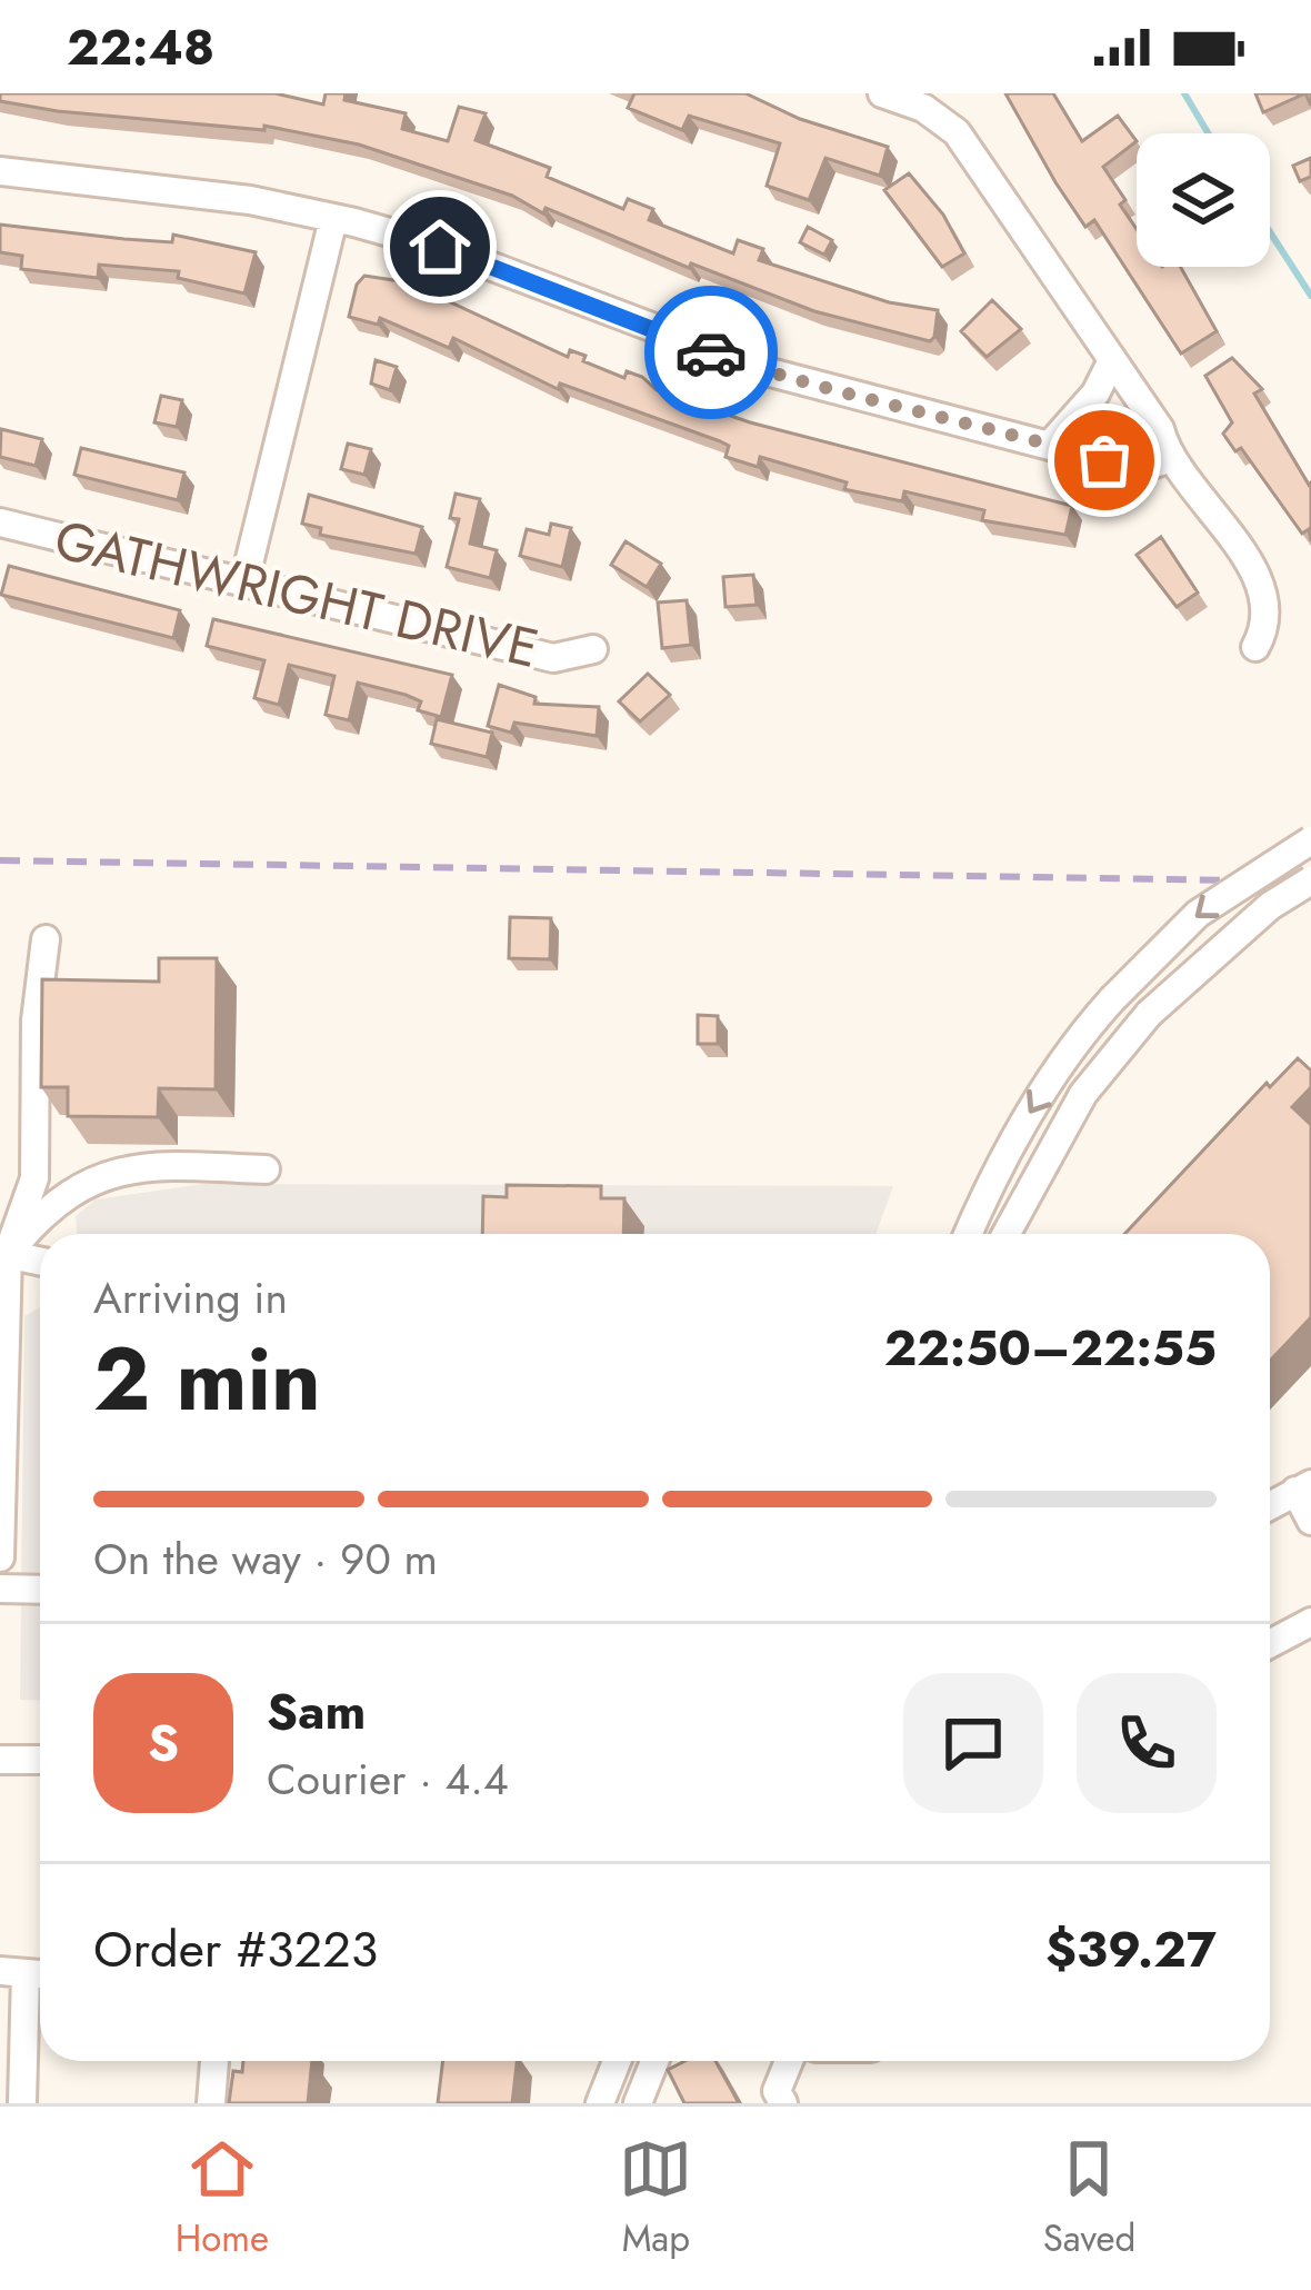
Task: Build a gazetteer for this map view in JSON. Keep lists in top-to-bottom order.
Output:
{
  "streets": {
    "street": ["GATHWRIGHT DRIVE"]
  },
  "page": {
    "status": "22:48",
    "heading": ["2 min", "Arriving in", "22:50–22:55"],
    "panel": [
      "Sam",
      "Courier · 4.4",
      "Order #3223",
      "$39.27"
    ],
    "bar": "On the way · 90 m",
    "round": "S",
    "tabs": ["Home", "Map", "Saved"]
  }
}
